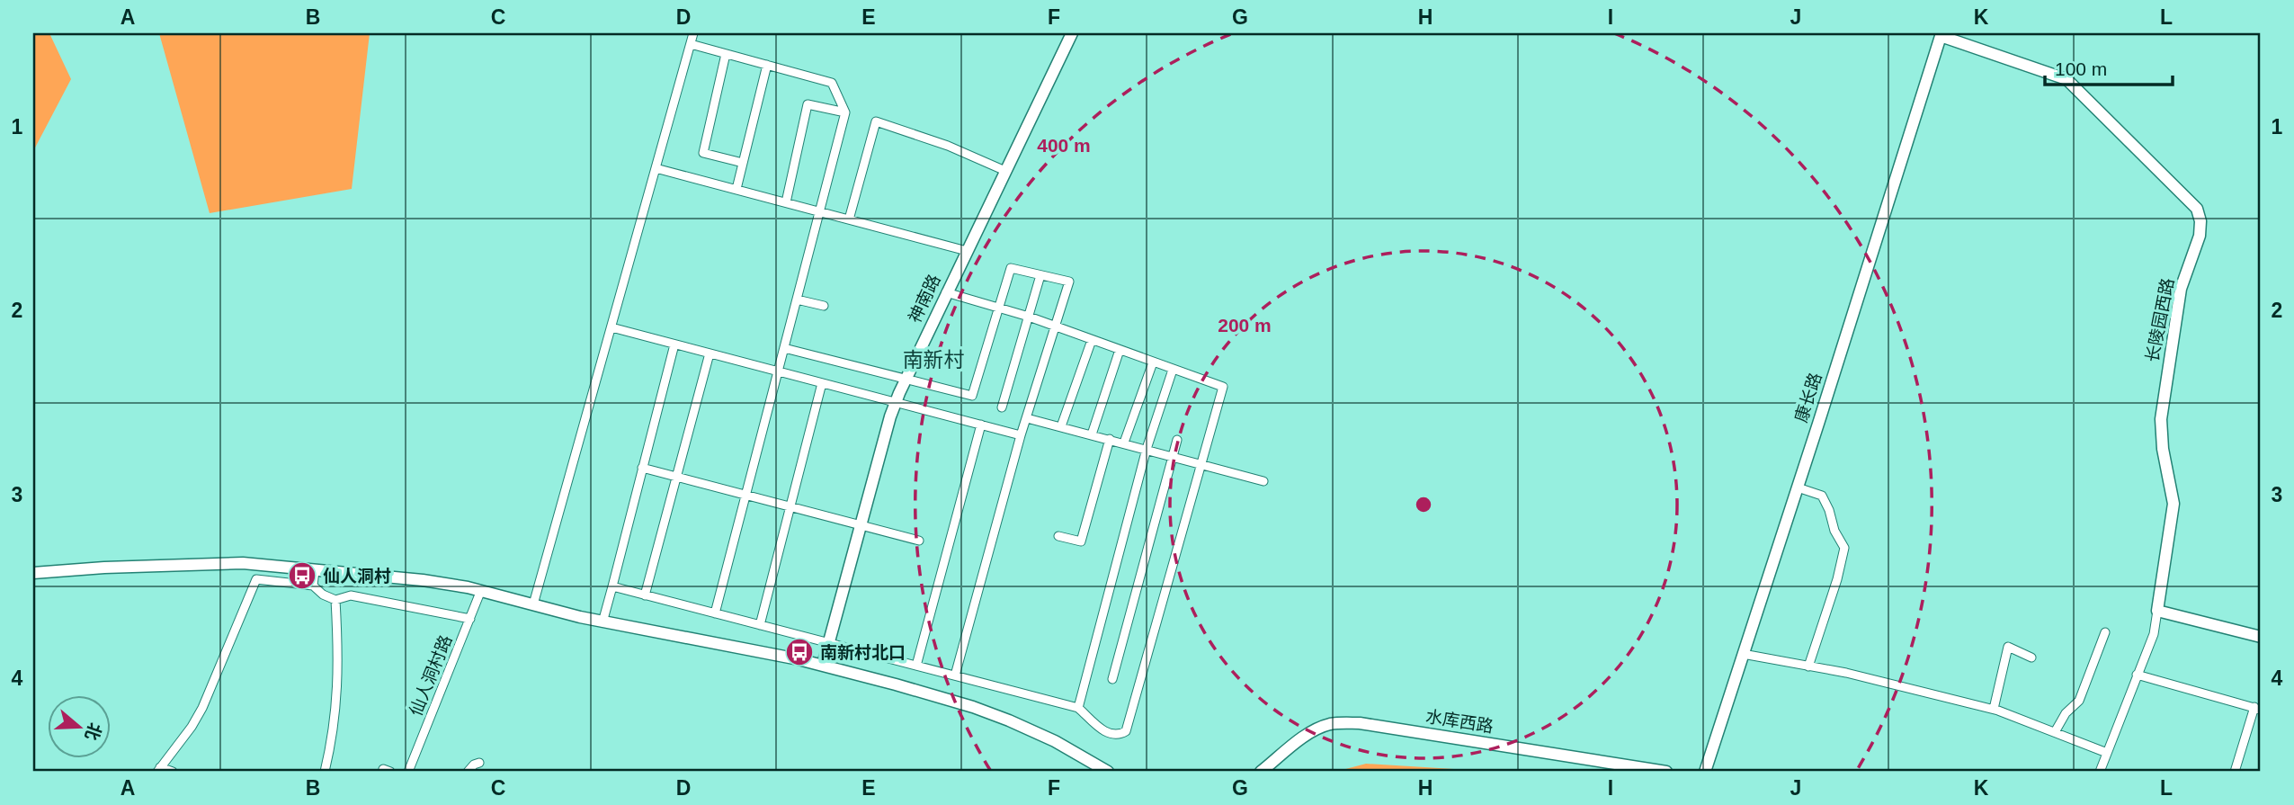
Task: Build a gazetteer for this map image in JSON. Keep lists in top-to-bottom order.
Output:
{
  "streets": {
    "street": [
      "神南路",
      "长陵园西路",
      "康长路",
      "仙人洞村路",
      "水库西路"
    ]
  },
  "crossings": [
    ["长陵园西路", "康长路"]
  ],
  "districts": ["南新村"],
  "places": {
    "bus stop": ["仙人洞村", "南新村北口"]
  },
  "scale_bar": "100 m",
  "north": "right",
  "grid": {
    "columns": [
      "A",
      "B",
      "C",
      "D",
      "E",
      "F",
      "G",
      "H",
      "I",
      "J",
      "K",
      "L"
    ],
    "rows": [
      "1",
      "2",
      "3",
      "4"
    ]
  },
  "rings": ["400 m", "200 m"]
}
